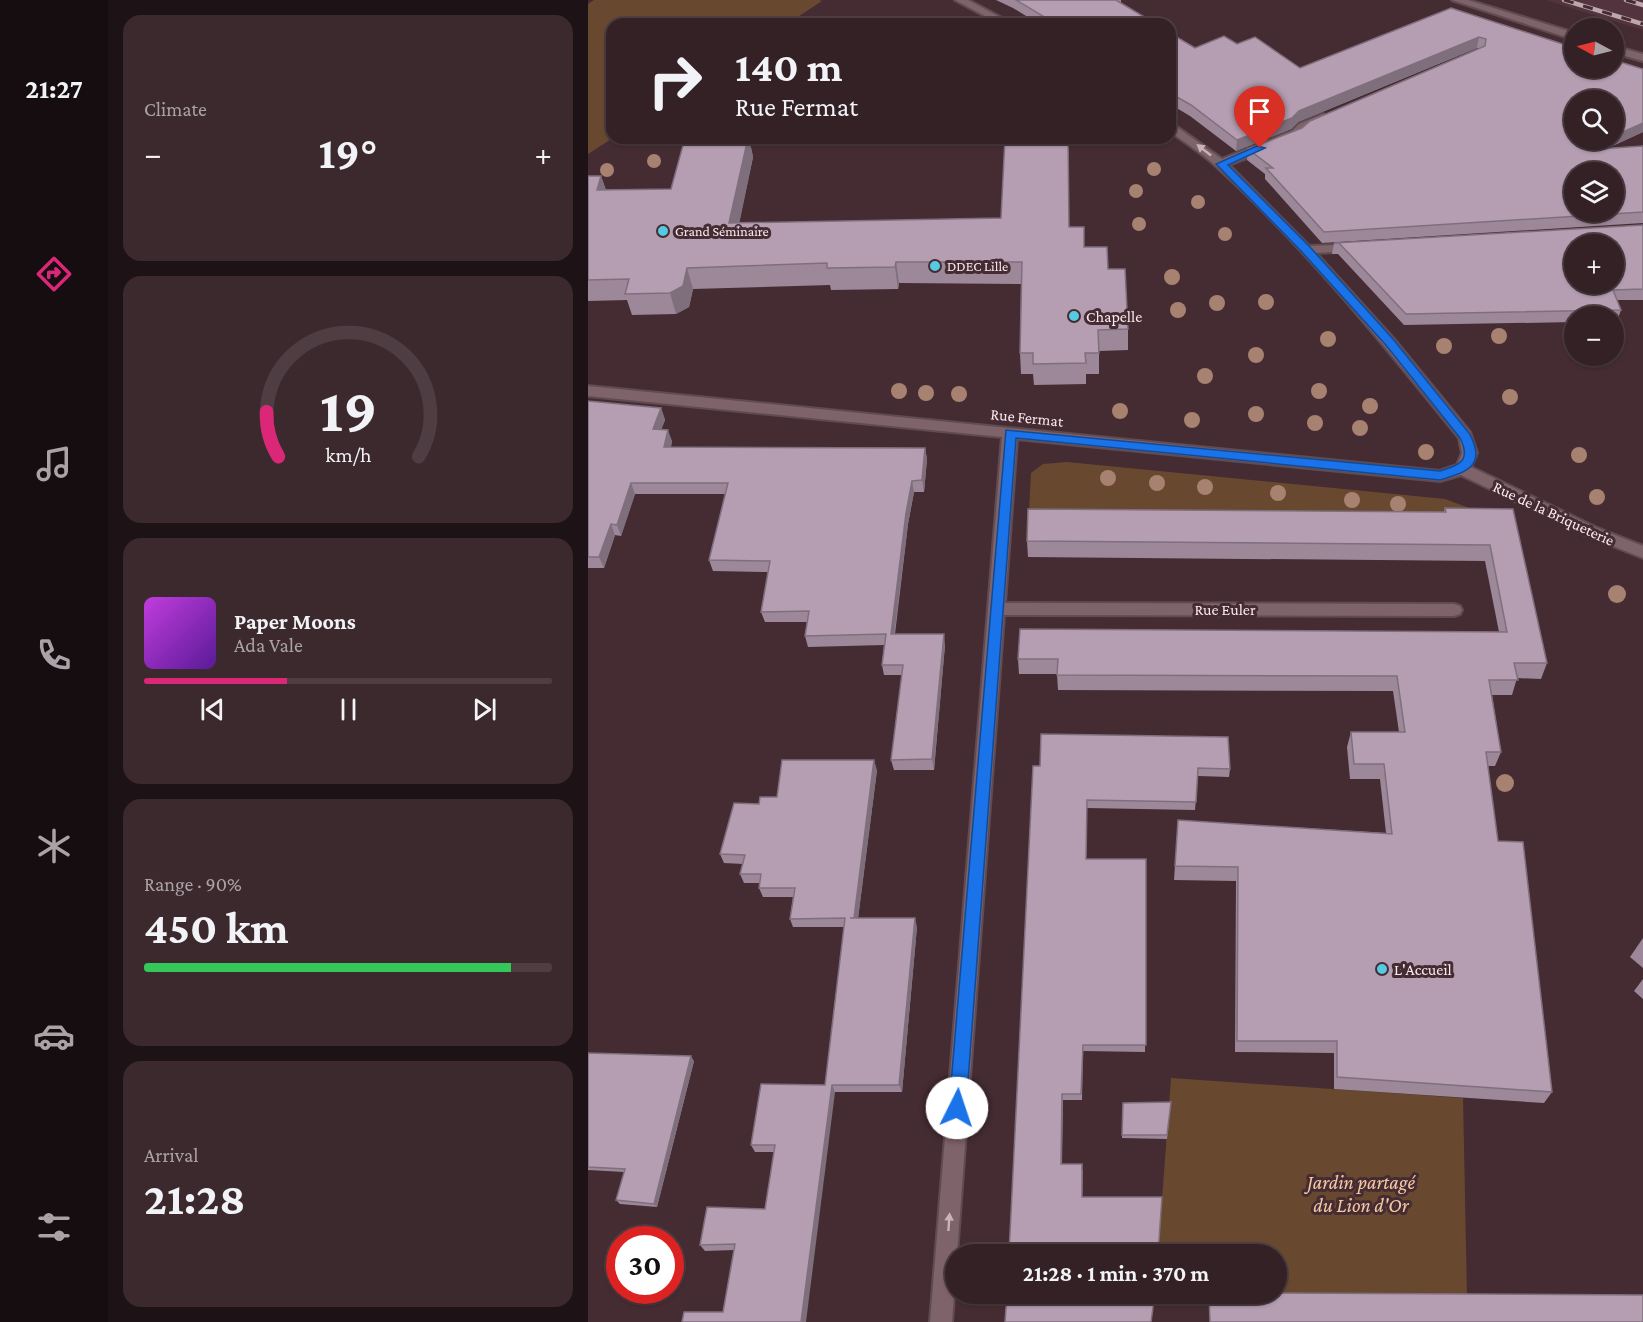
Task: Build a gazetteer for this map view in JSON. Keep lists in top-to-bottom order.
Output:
{
  "streets": {
    "street": ["Rue Fermat", "Rue de la Briqueterie", "Rue Euler"]
  },
  "crossings": [
    ["Rue Fermat", "Rue de la Briqueterie"]
  ],
  "parks": ["Jardin partagé du Lion d'Or"],
  "places": [
    "Grand Séminaire",
    "DDEC Lille",
    "Chapelle",
    "L'Accueil"
  ],
  "north": "left",
  "page": {
    "tabs": "21:27",
    "tile": [
      "Climate",
      ["Range · 90%", "450 km"],
      ["Arrival", "21:28"]
    ],
    "map_buttons": ["+", "−"],
    "turn": ["140 m", "Rue Fermat"],
    "heat": ["−", "19°", "+"],
    "song": ["Paper Moons", "Ada Vale"],
    "limit": "30",
    "trip": "21:28 · 1 min · 370 m",
    "gauge": ["19", "km/h"]
  }
}
